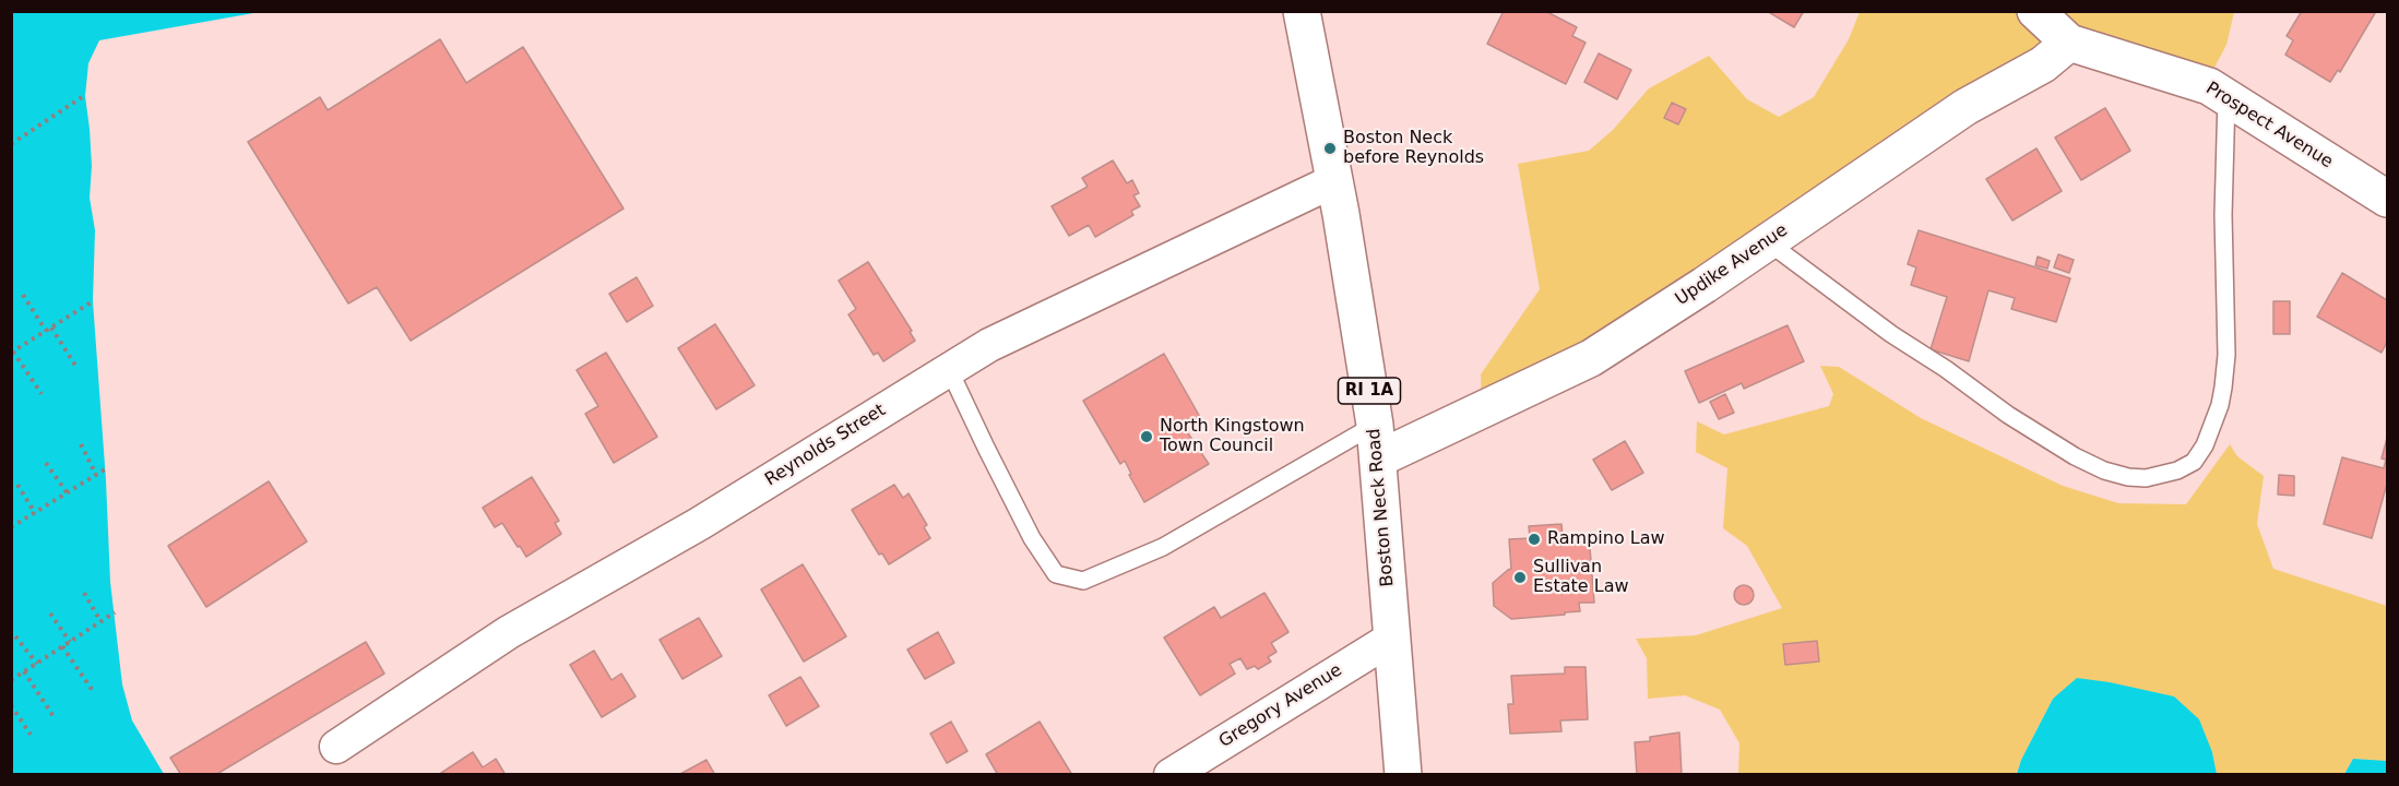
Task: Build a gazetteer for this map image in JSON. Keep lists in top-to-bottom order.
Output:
{
  "streets": {
    "street": [
      "Prospect Avenue",
      "Updike Avenue",
      "RI 1A",
      "Reynolds Street",
      "Boston Neck Road",
      "Gregory Avenue"
    ]
  },
  "crossings": [
    ["Prospect Avenue", "Updike Avenue"],
    ["Updike Avenue", "Boston Neck Road"],
    ["Reynolds Street", "Boston Neck Road"],
    ["Boston Neck Road", "Gregory Avenue"]
  ],
  "places": [
    "Boston Neck before Reynolds",
    "North Kingstown Town Council",
    "Rampino Law",
    "Sullivan Estate Law"
  ]
}
